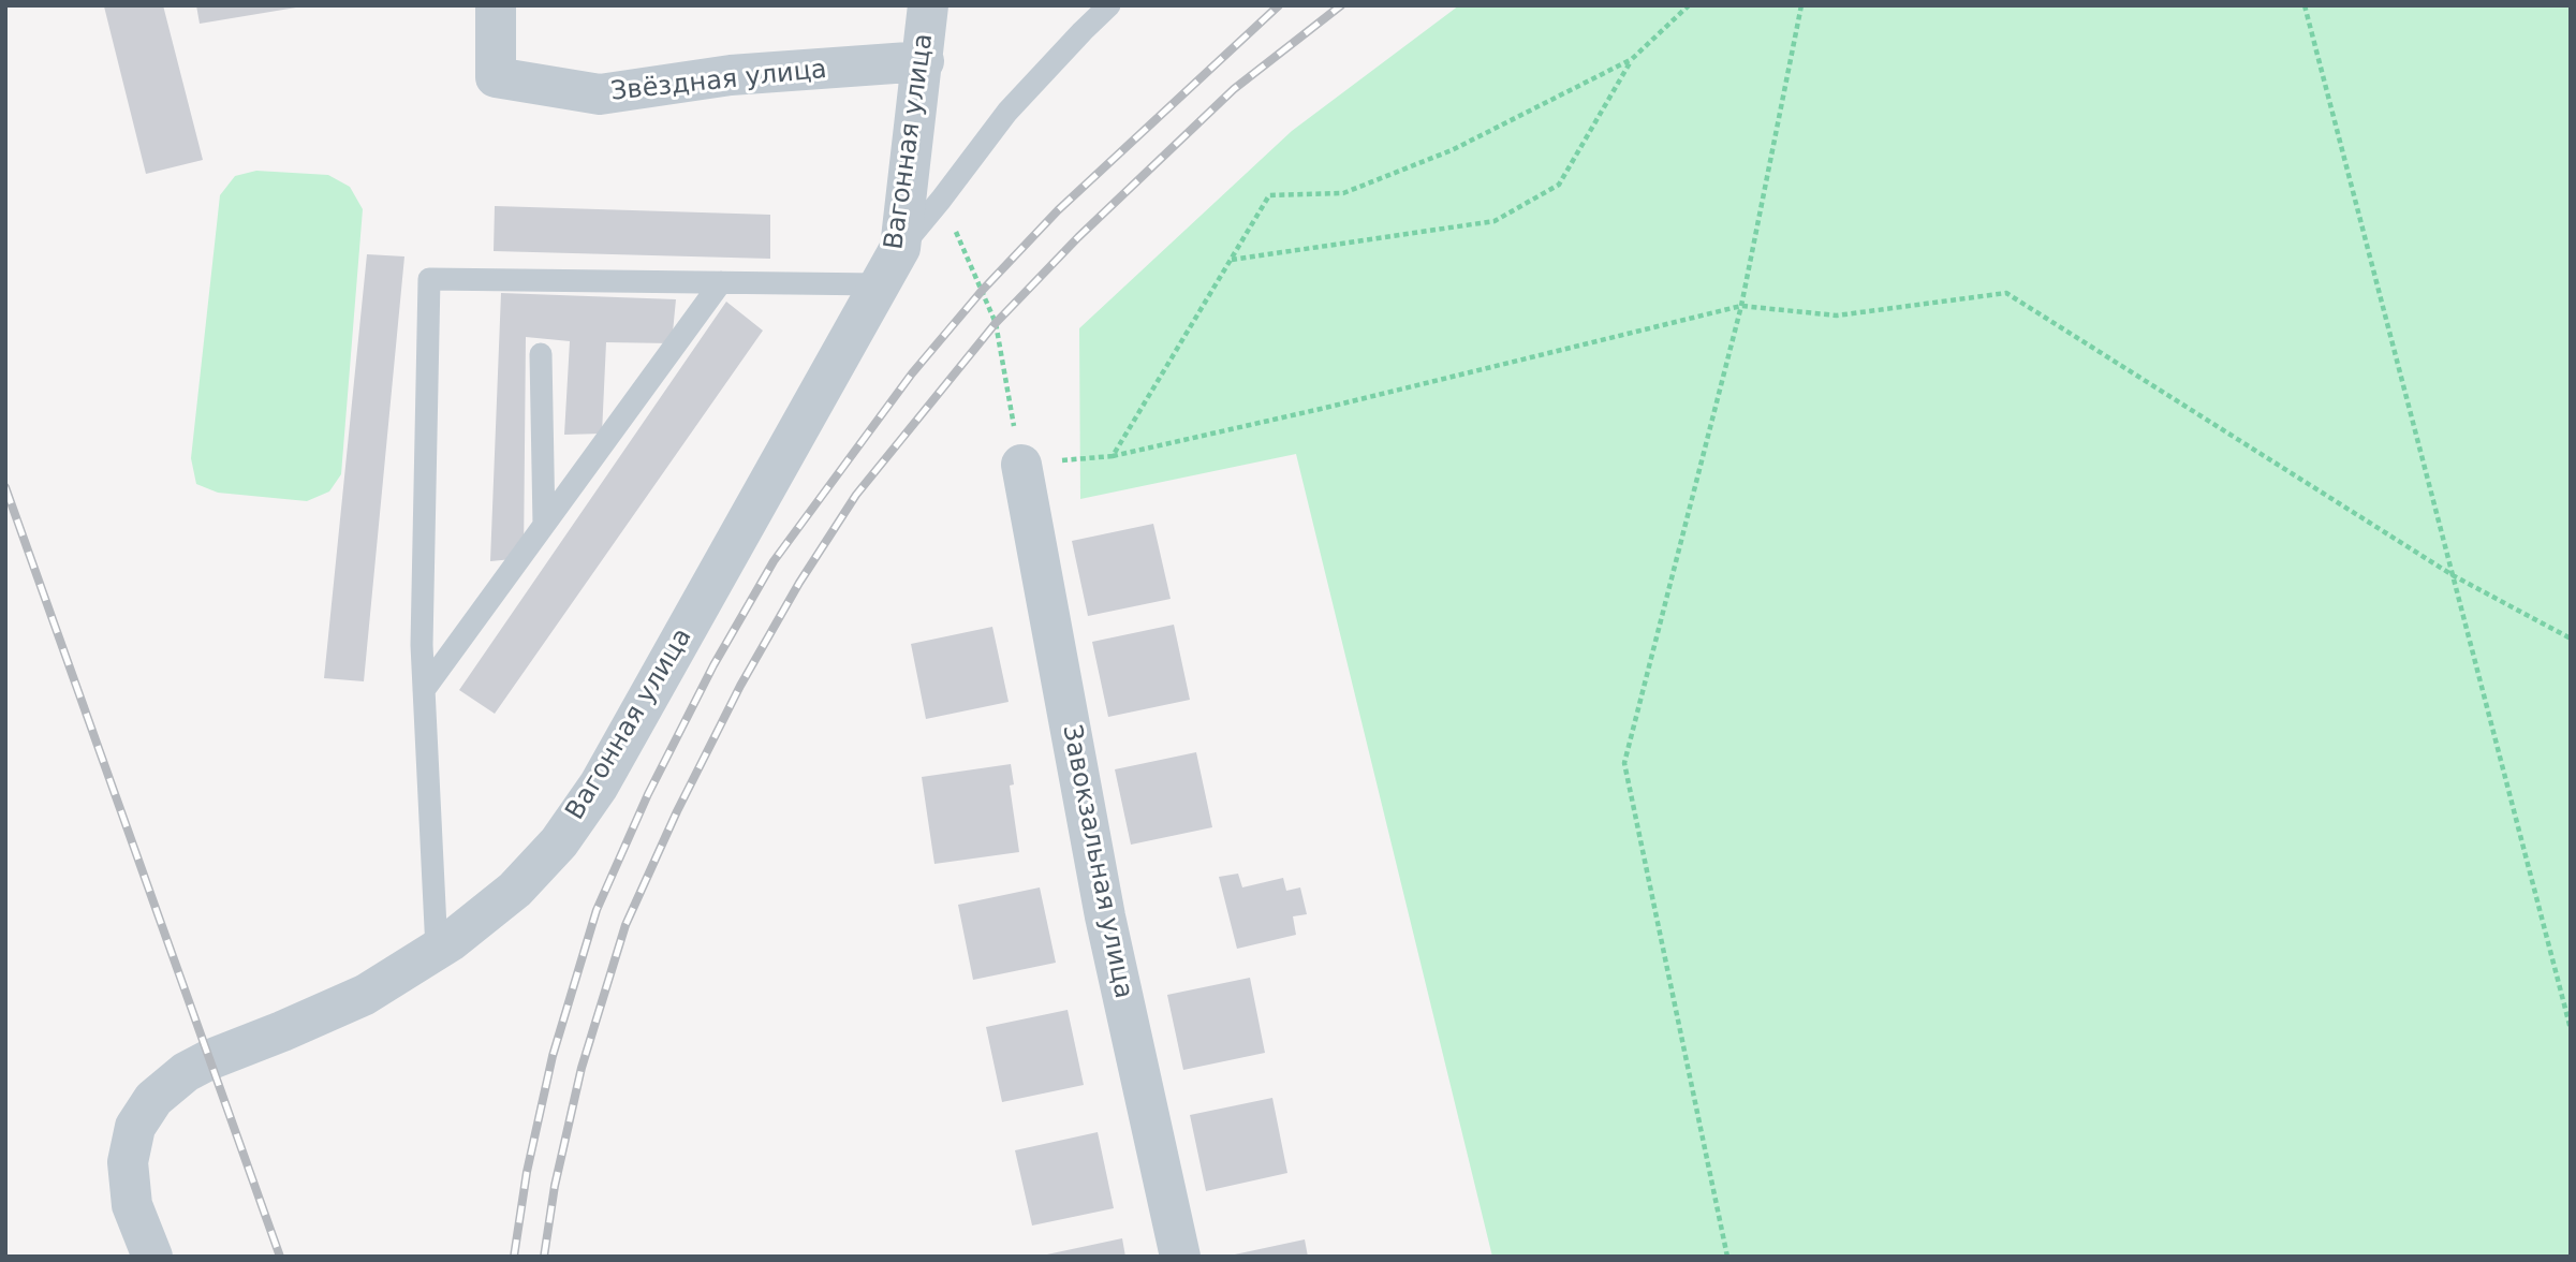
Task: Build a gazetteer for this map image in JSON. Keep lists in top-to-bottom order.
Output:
{
  "streets": {
    "street": ["Звёздная улица", "Вагонная улица", "Завокзальная улица"]
  },
  "crossings": [
    ["Звёздная улица", "Вагонная улица"]
  ]
}
